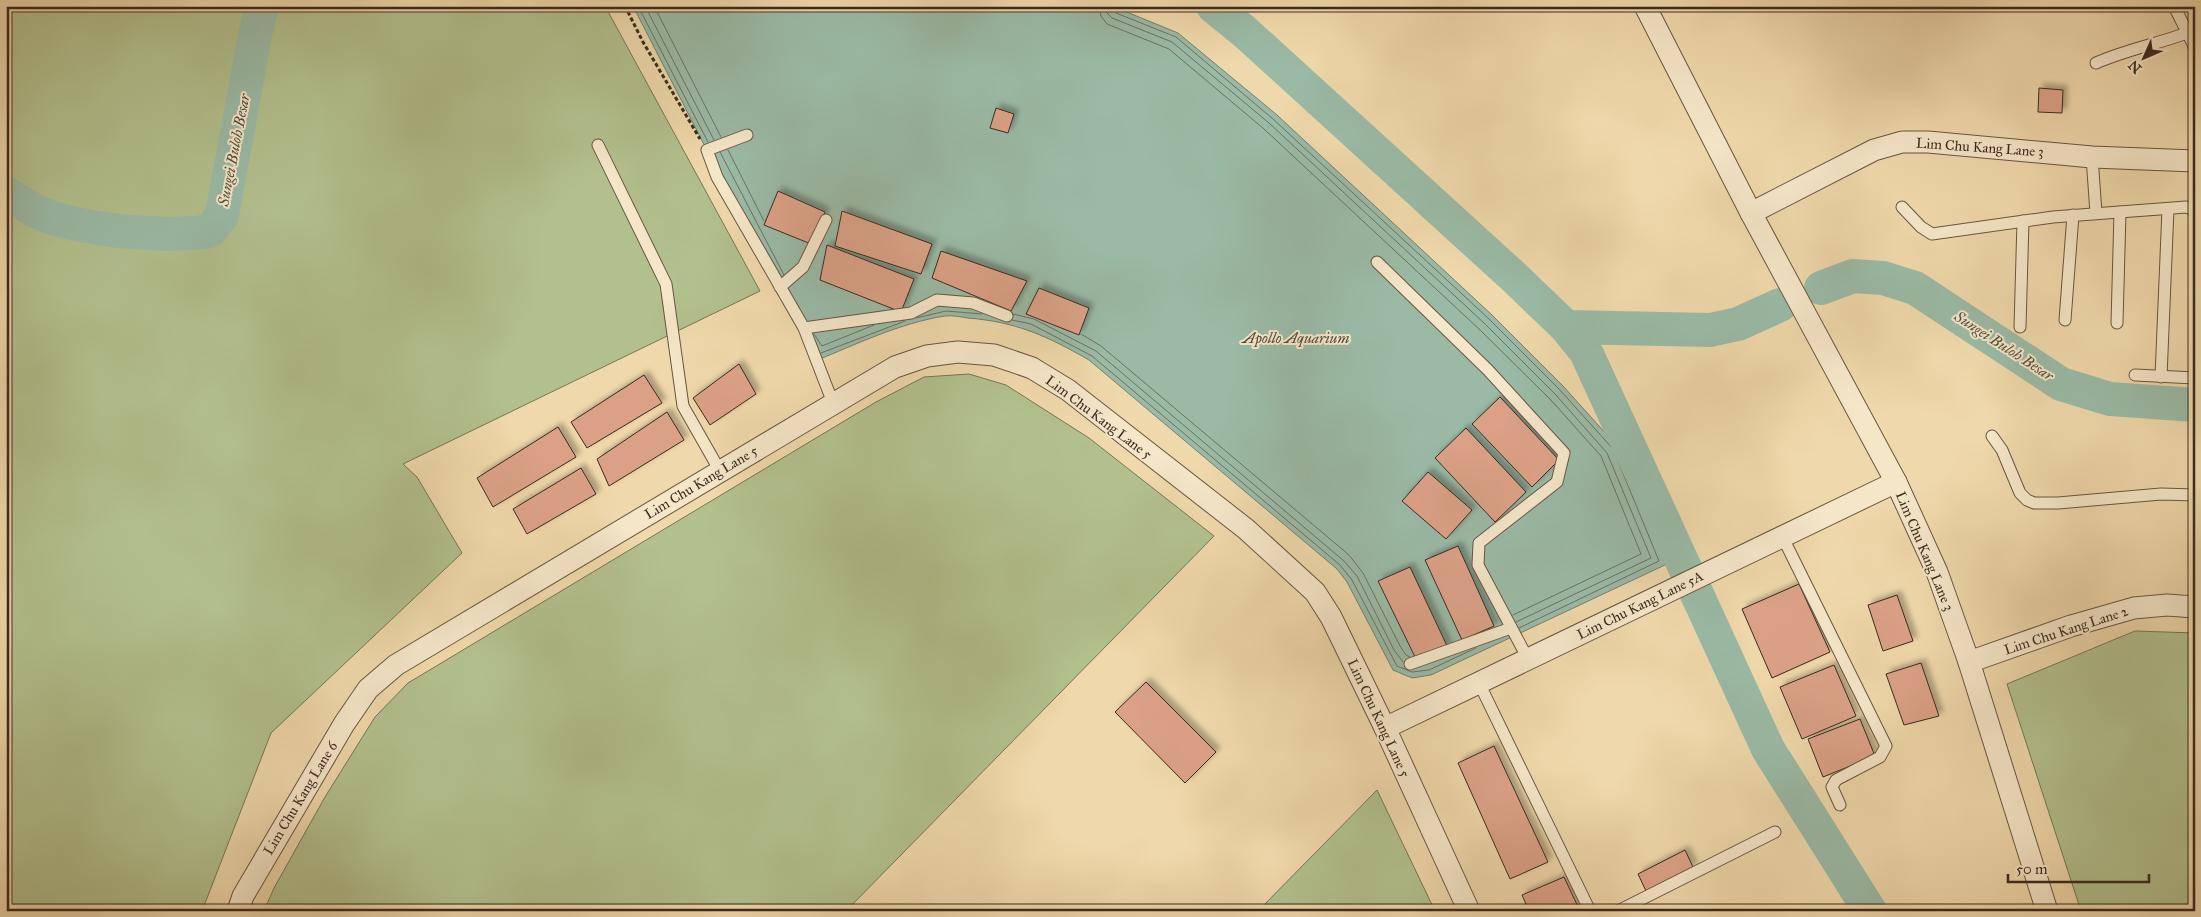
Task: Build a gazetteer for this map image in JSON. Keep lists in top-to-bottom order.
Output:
{
  "streets": {
    "street": [
      "Lim Chu Kang Lane 3",
      "Lim Chu Kang Lane 5",
      "Lim Chu Kang Lane 5A",
      "Lim Chu Kang Lane 2",
      "Lim Chu Kang Lane 6"
    ]
  },
  "crossings": [
    ["Lim Chu Kang Lane 3", "Lim Chu Kang Lane 5A"],
    ["Lim Chu Kang Lane 3", "Lim Chu Kang Lane 2"],
    ["Lim Chu Kang Lane 5", "Lim Chu Kang Lane 5A"],
    ["Lim Chu Kang Lane 5", "Lim Chu Kang Lane 6"]
  ],
  "water": ["Sungei Buloh Besar", "Apollo Aquarium"],
  "scale_bar": "50 m",
  "north": "bottom left"
}
